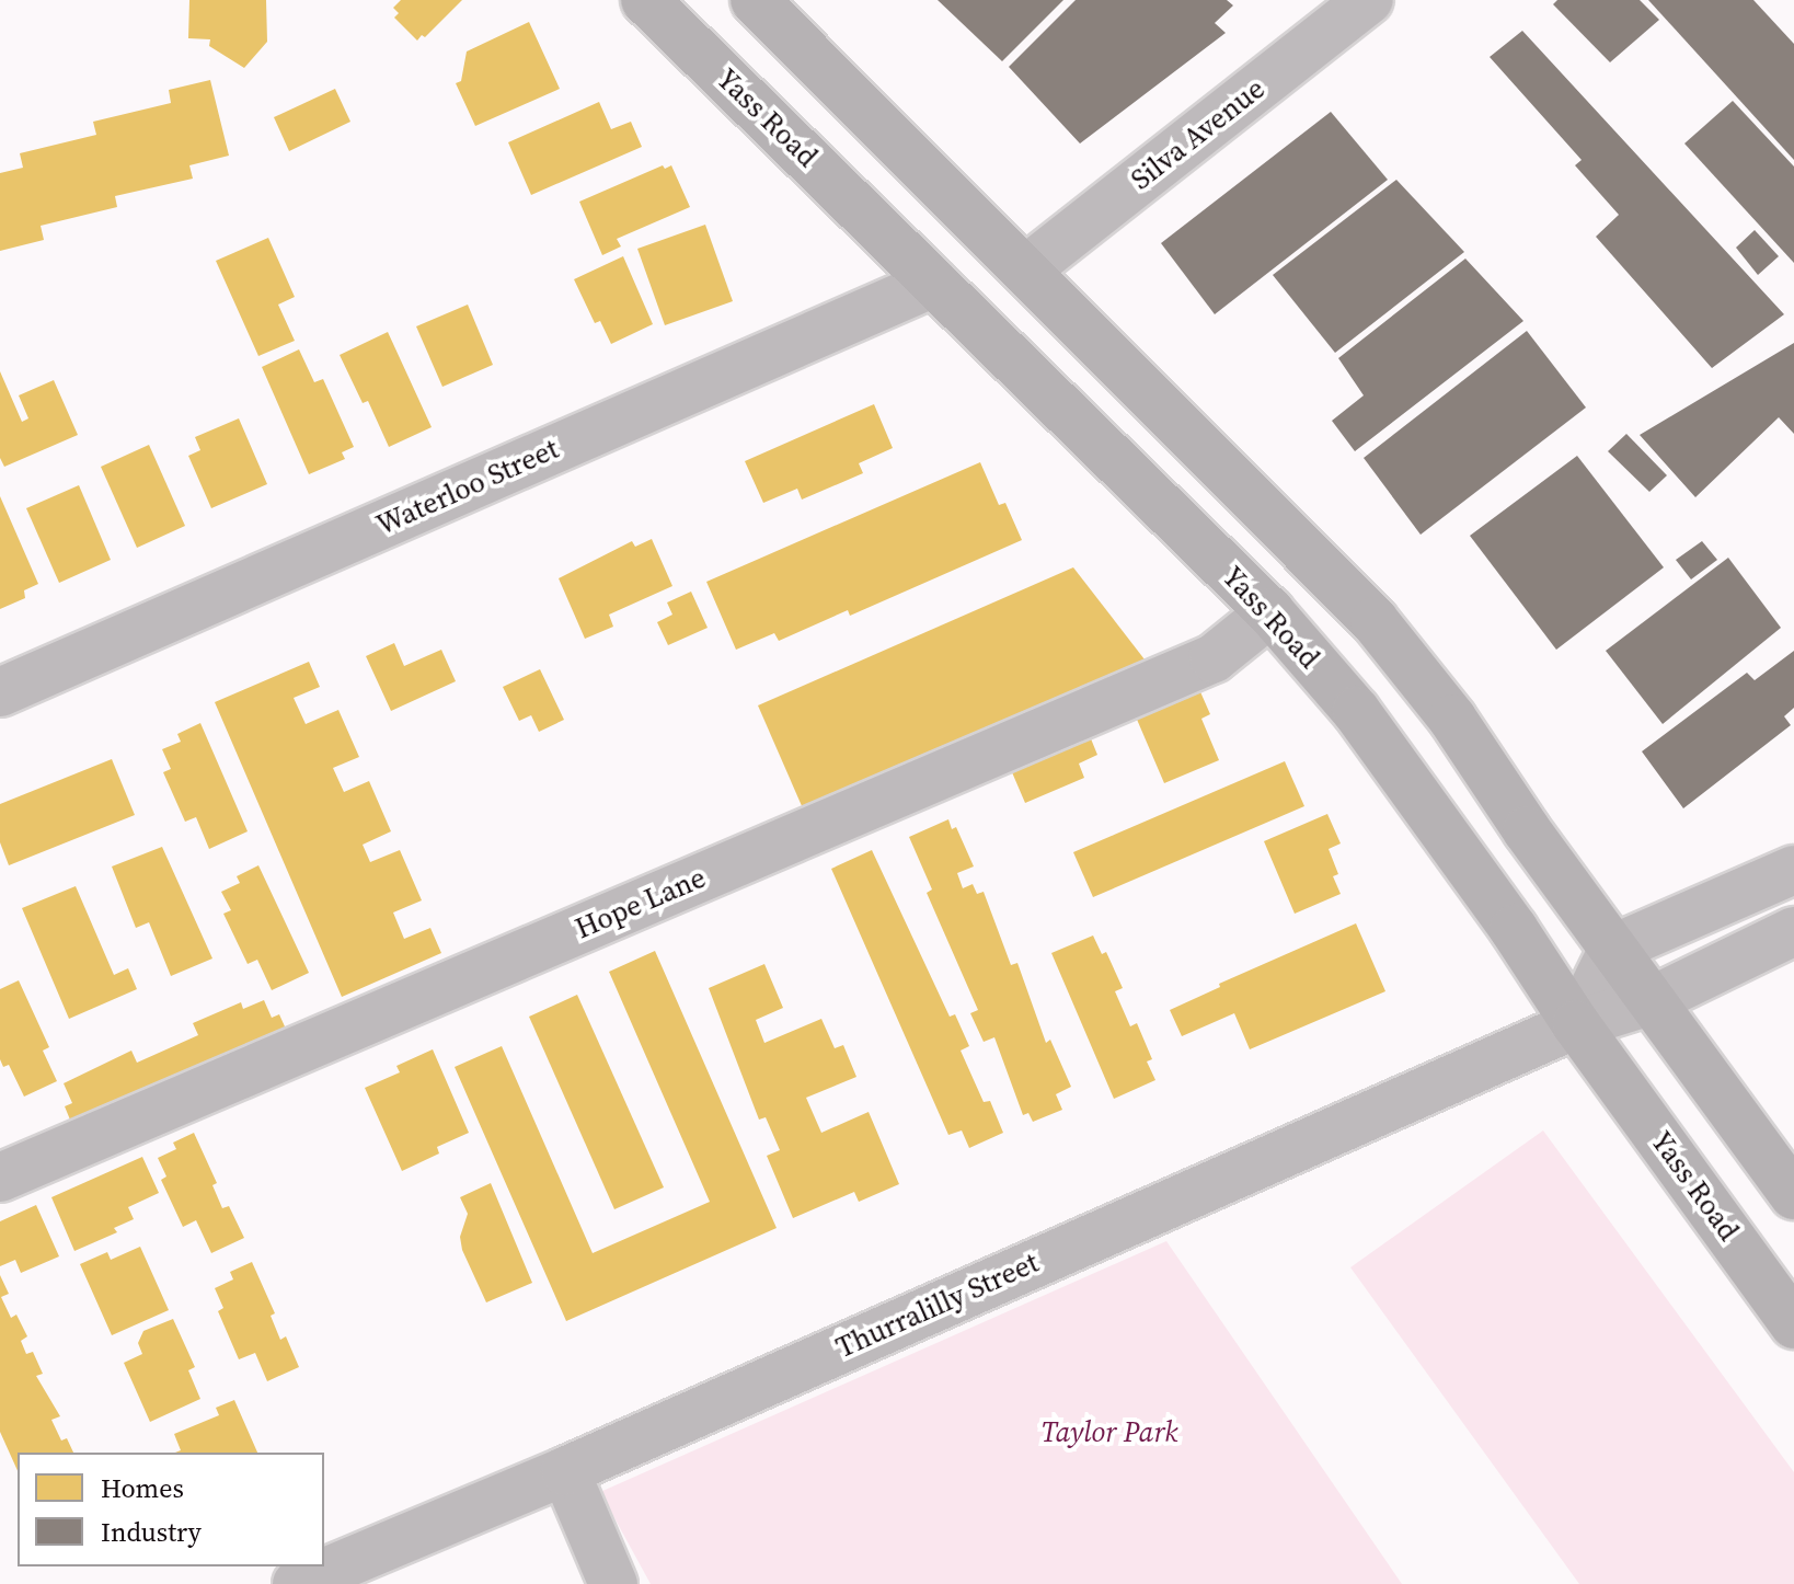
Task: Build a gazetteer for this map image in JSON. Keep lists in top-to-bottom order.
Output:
{
  "streets": {
    "main road": ["Yass Road"],
    "street": [
      "Silva Avenue",
      "Waterloo Street",
      "Hope Lane",
      "Thurralilly Street"
    ]
  },
  "crossings": [
    ["Yass Road", "Waterloo Street"],
    ["Yass Road", "Hope Lane"],
    ["Yass Road", "Thurralilly Street"]
  ],
  "parks": ["Taylor Park"],
  "legend": ["Homes", "Industry"]
}
